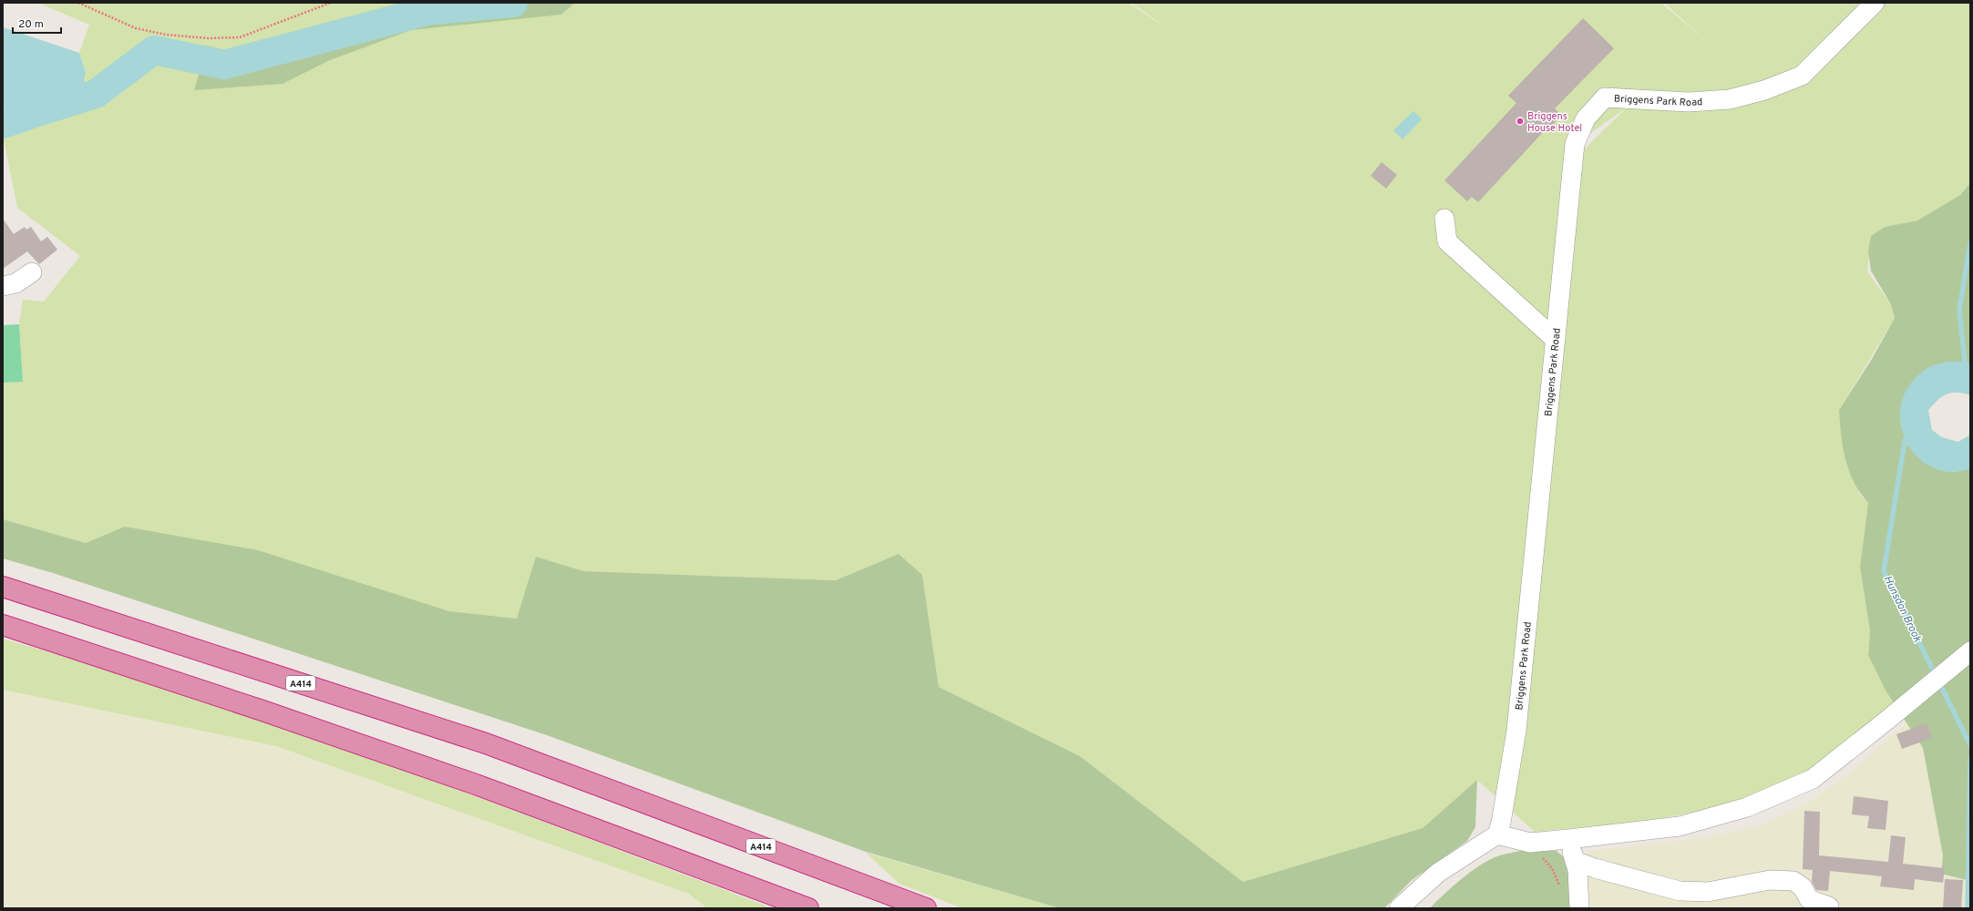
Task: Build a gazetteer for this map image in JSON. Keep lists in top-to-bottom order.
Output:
{
  "streets": {
    "highway": ["A414"],
    "street": ["Briggens Park Road"]
  },
  "water": ["Hunsdon Brook"],
  "places": ["Briggens House Hotel"],
  "scale_bar": "20 m"
}
